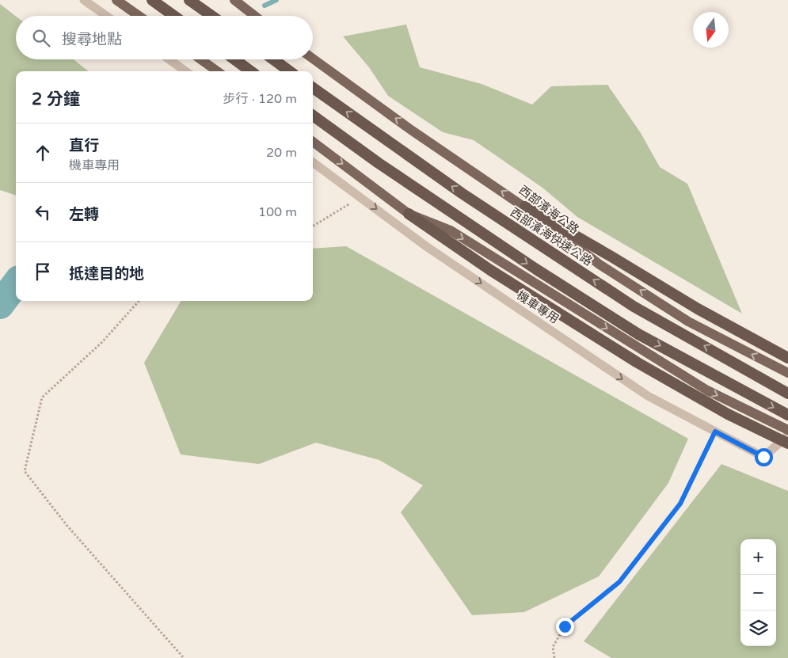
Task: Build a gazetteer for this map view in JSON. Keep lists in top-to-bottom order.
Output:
{
  "streets": {
    "highway": ["西部濱海快速公路"],
    "main road": ["西部濱海公路"],
    "lane": ["機車專用"]
  },
  "one_way": ["機車專用"],
  "north": "bottom",
  "page": {
    "search": "搜尋地點",
    "heading": ["2 分鐘", "步行 · 120 m"],
    "list": [
      ["直行", "機車專用", "20 m"],
      ["左轉", "100 m"],
      "抵達目的地"
    ],
    "map_buttons": ["+", "−"]
  }
}
